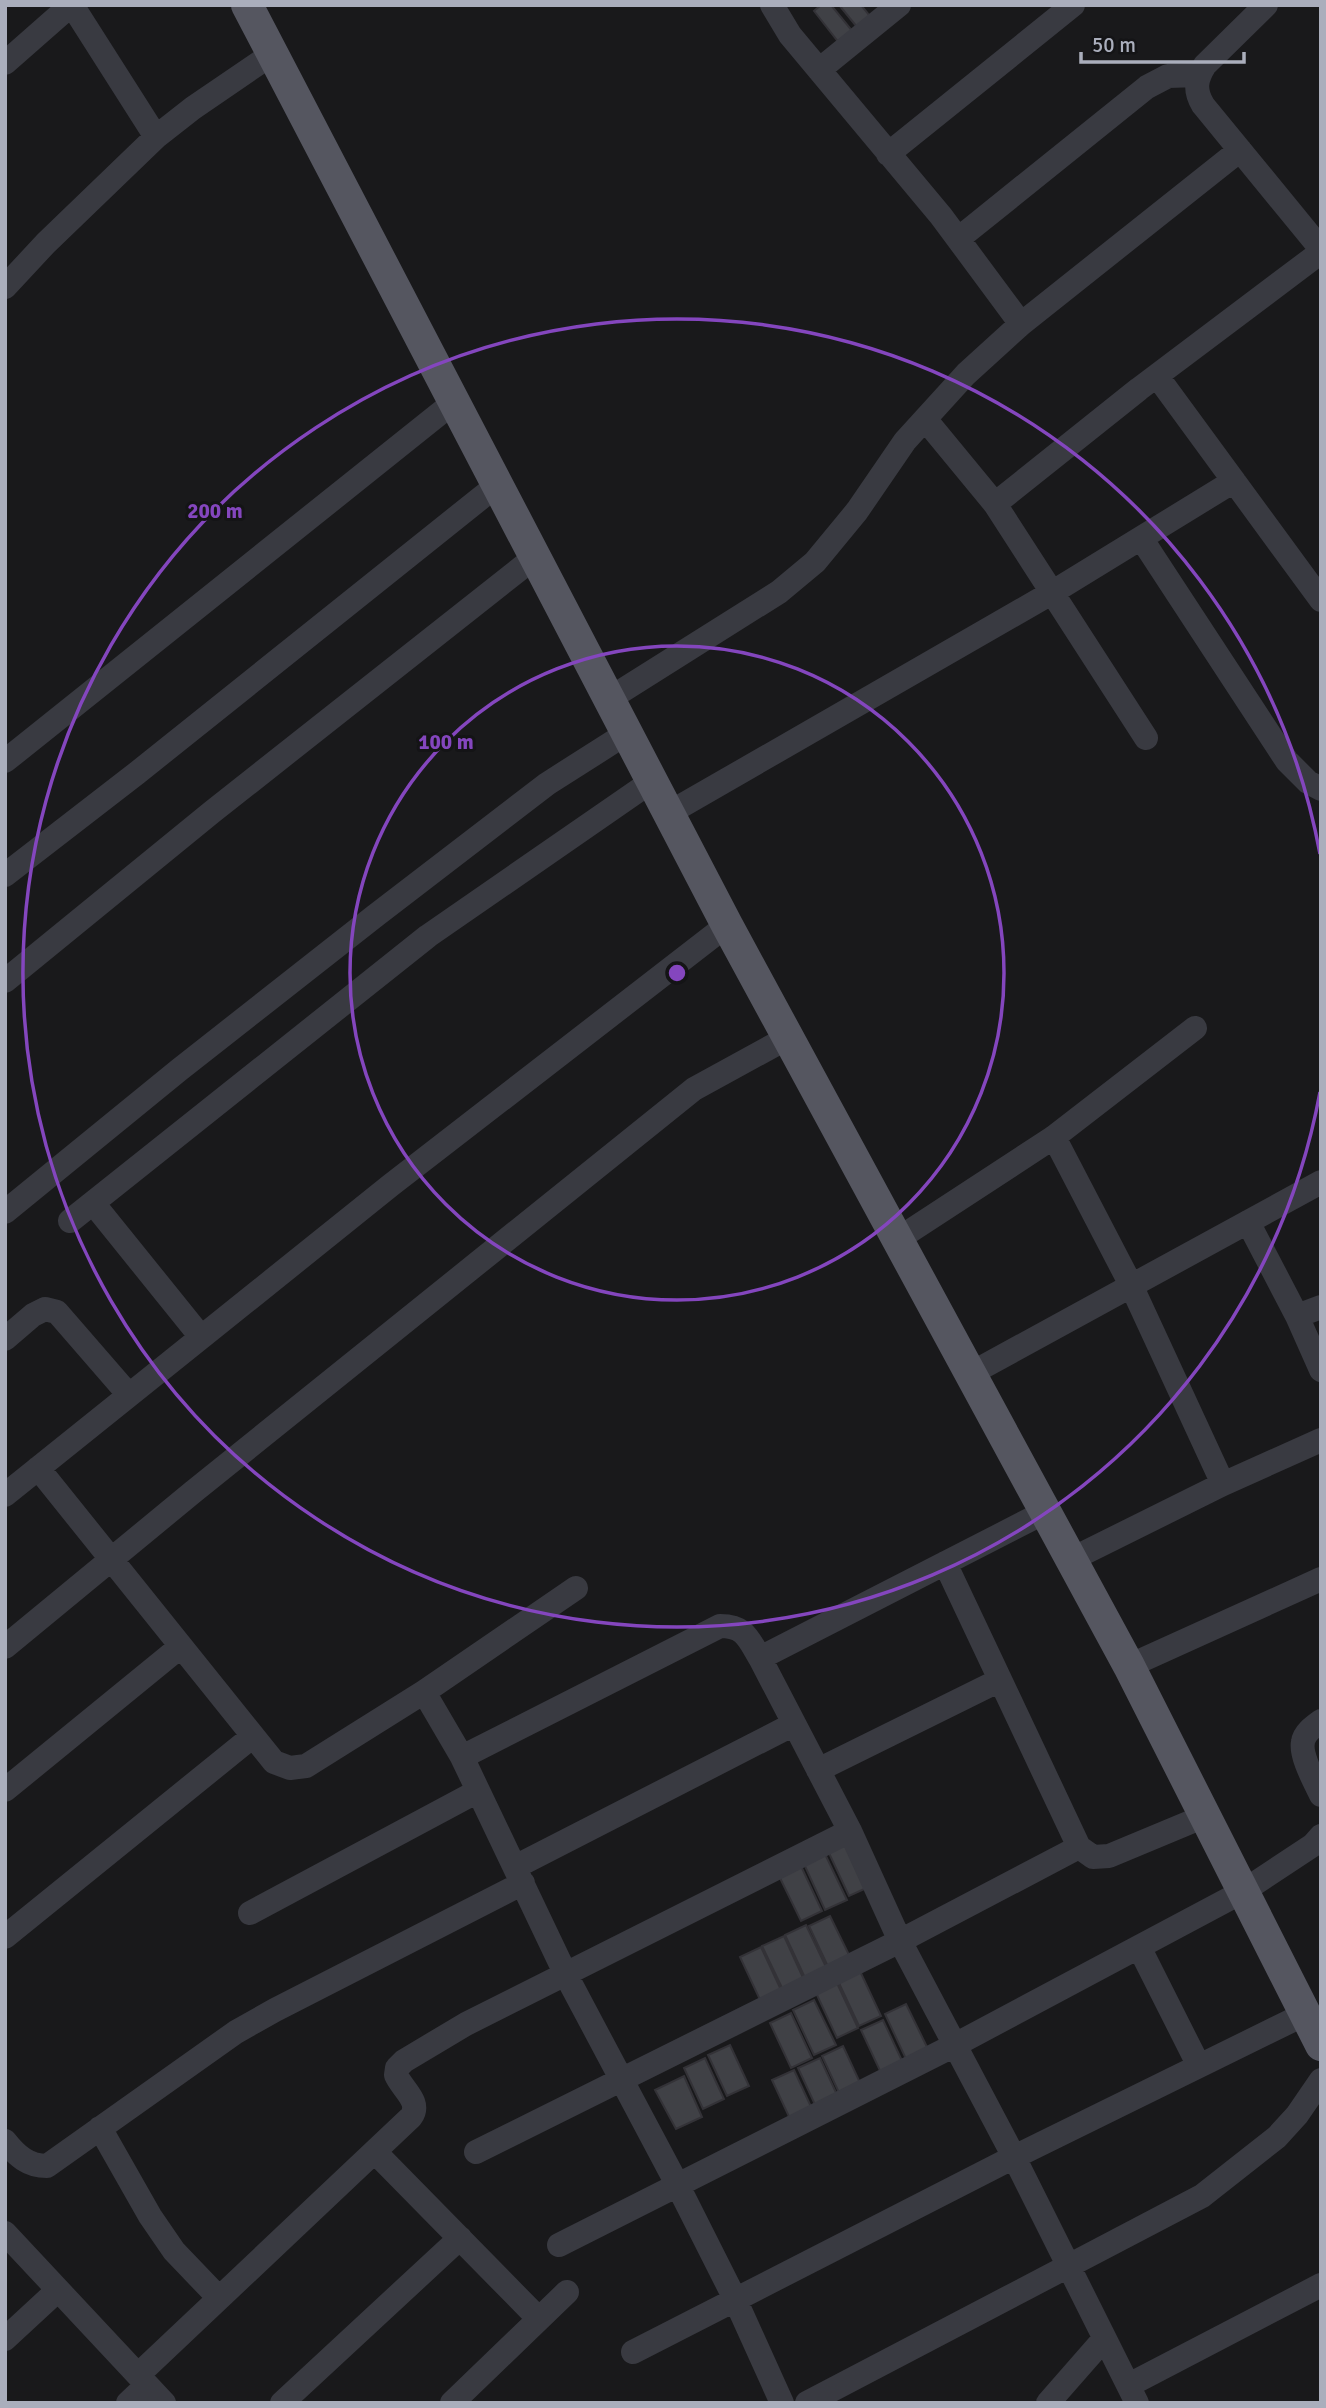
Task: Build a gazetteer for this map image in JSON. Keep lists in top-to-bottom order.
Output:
{
  "scale_bar": "50 m",
  "rings": ["200 m", "100 m"]
}
